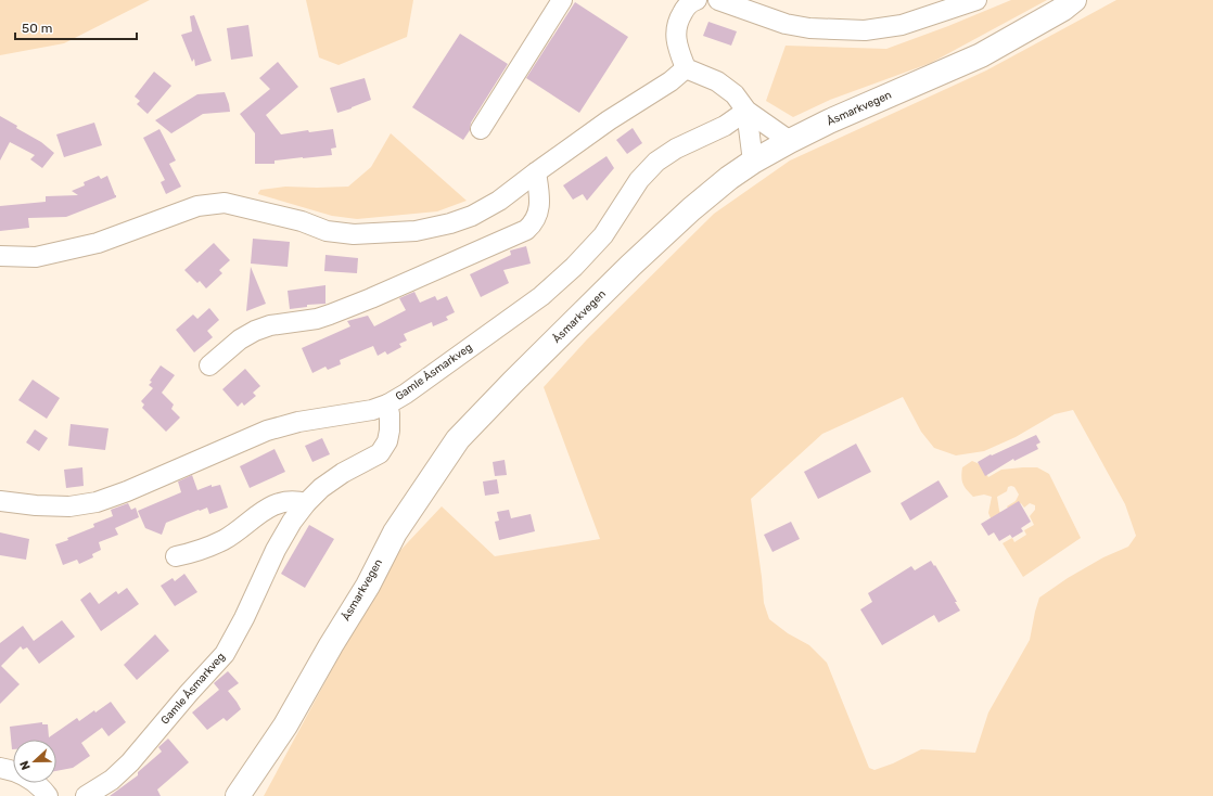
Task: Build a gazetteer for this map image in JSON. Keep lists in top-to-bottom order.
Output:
{
  "streets": {
    "main road": ["Åsmarkvegen"],
    "street": ["Gamle Åsmarkveg"]
  },
  "scale_bar": "50 m",
  "north": "left"
}
